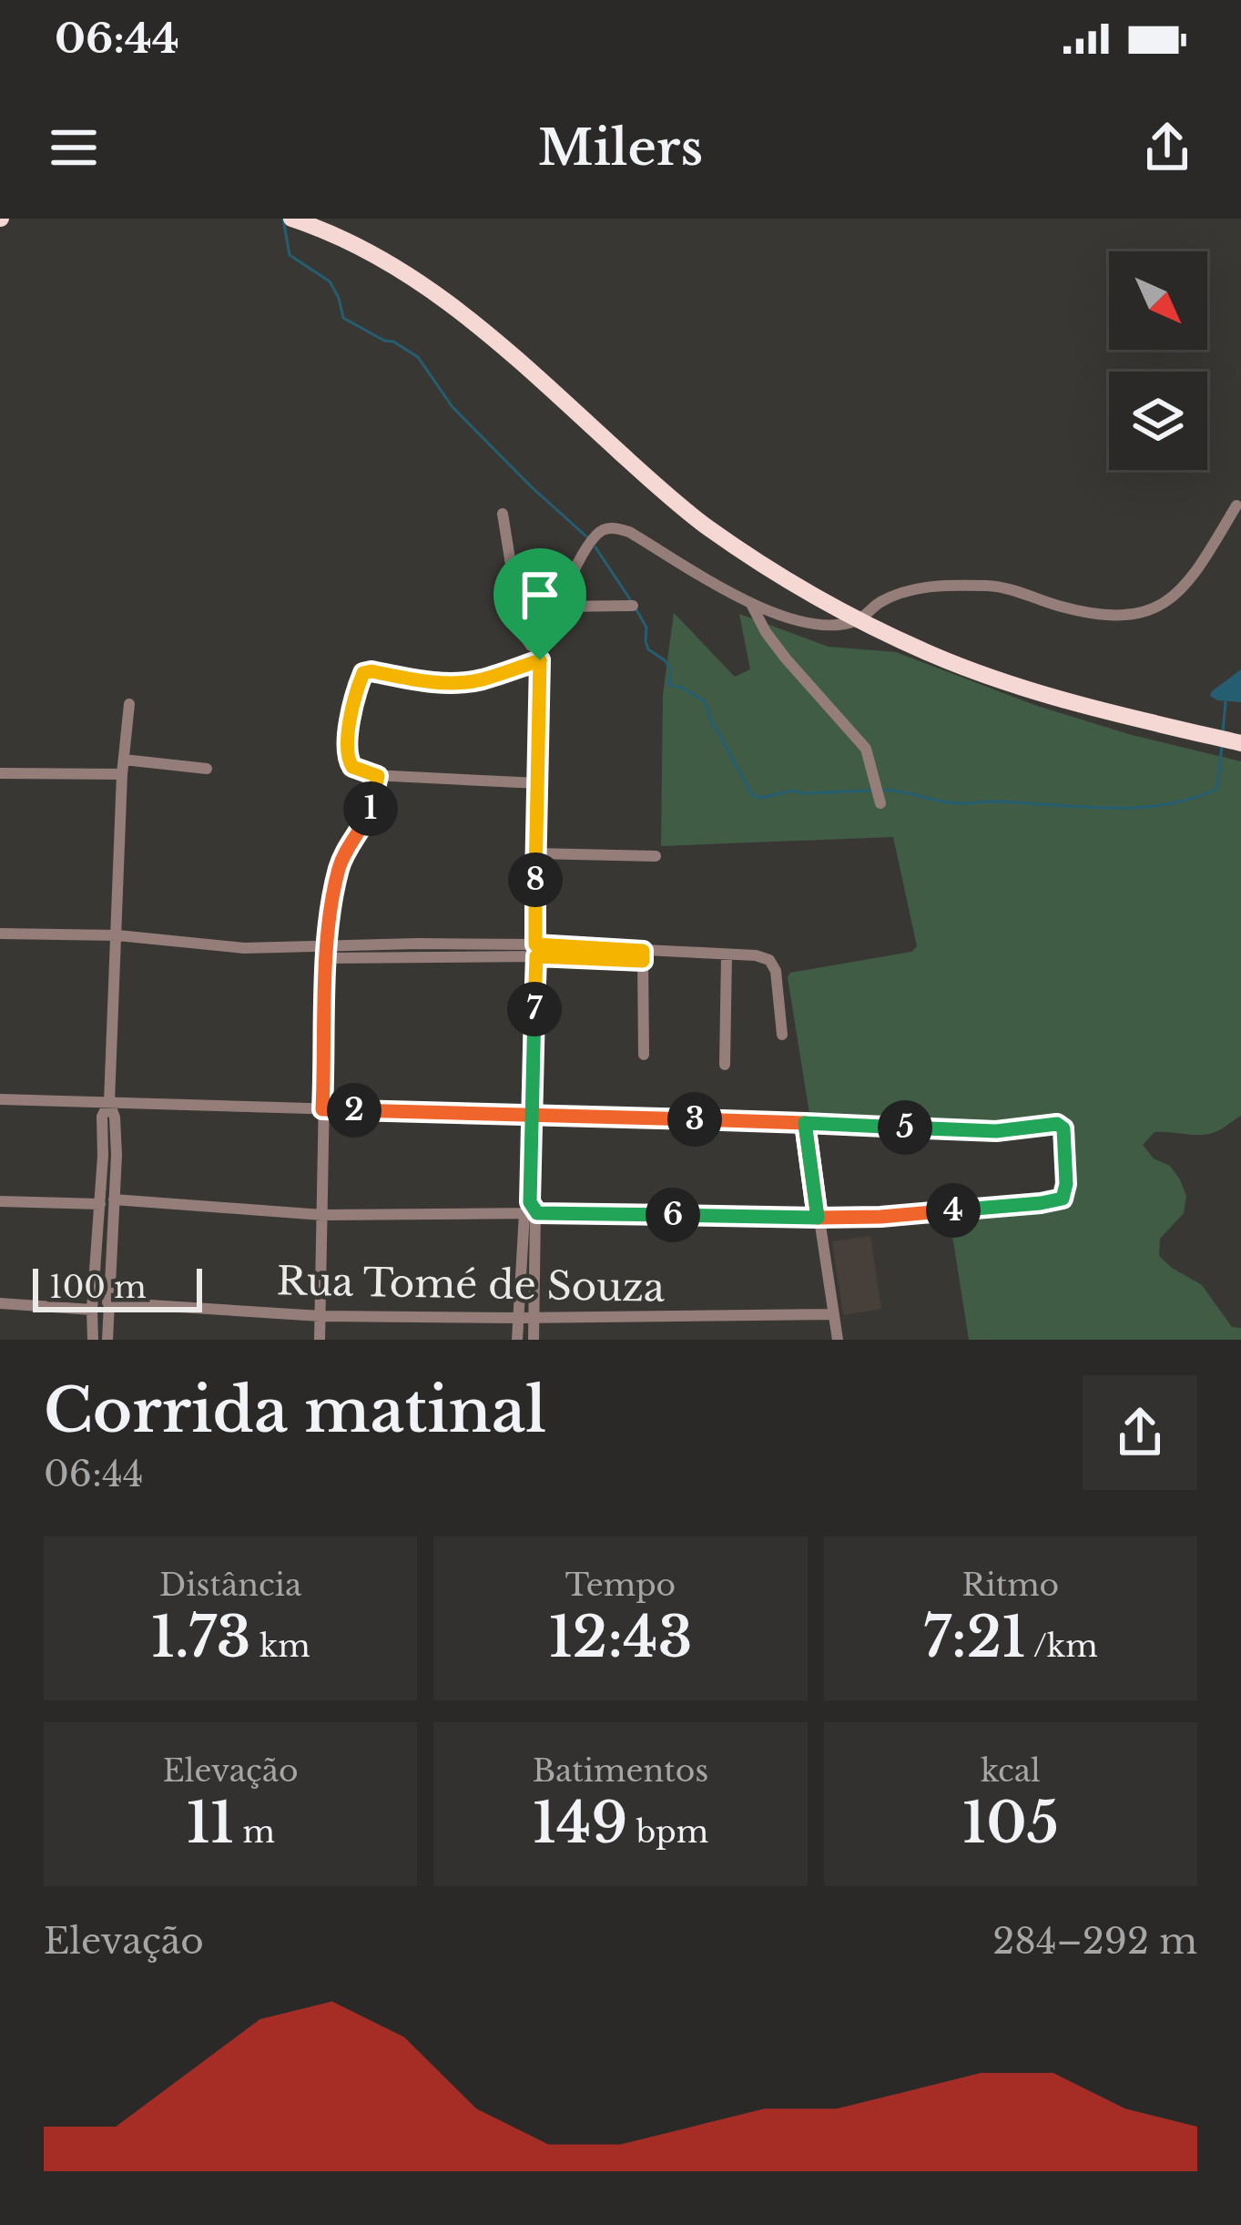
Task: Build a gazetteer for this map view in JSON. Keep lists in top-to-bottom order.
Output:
{
  "streets": {
    "street": ["Rua Tomé de Souza"]
  },
  "scale_bar": "100 m",
  "north": "bottom right",
  "page": {
    "status": "06:44",
    "header": "Milers",
    "pins": [
      "1",
      "8",
      "7",
      "2",
      "3",
      "5",
      "4",
      "6"
    ],
    "scale": "100 m",
    "heading": ["Corrida matinal", "06:44"],
    "stats": [
      ["Distância", "1.73 km"],
      ["Tempo", "12:43"],
      ["Ritmo", "7:21 /km"],
      ["Elevação", "11 m"],
      ["Batimentos", "149 bpm"],
      ["kcal", "105"]
    ],
    "chart": ["Elevação", "284–292 m"]
  }
}
